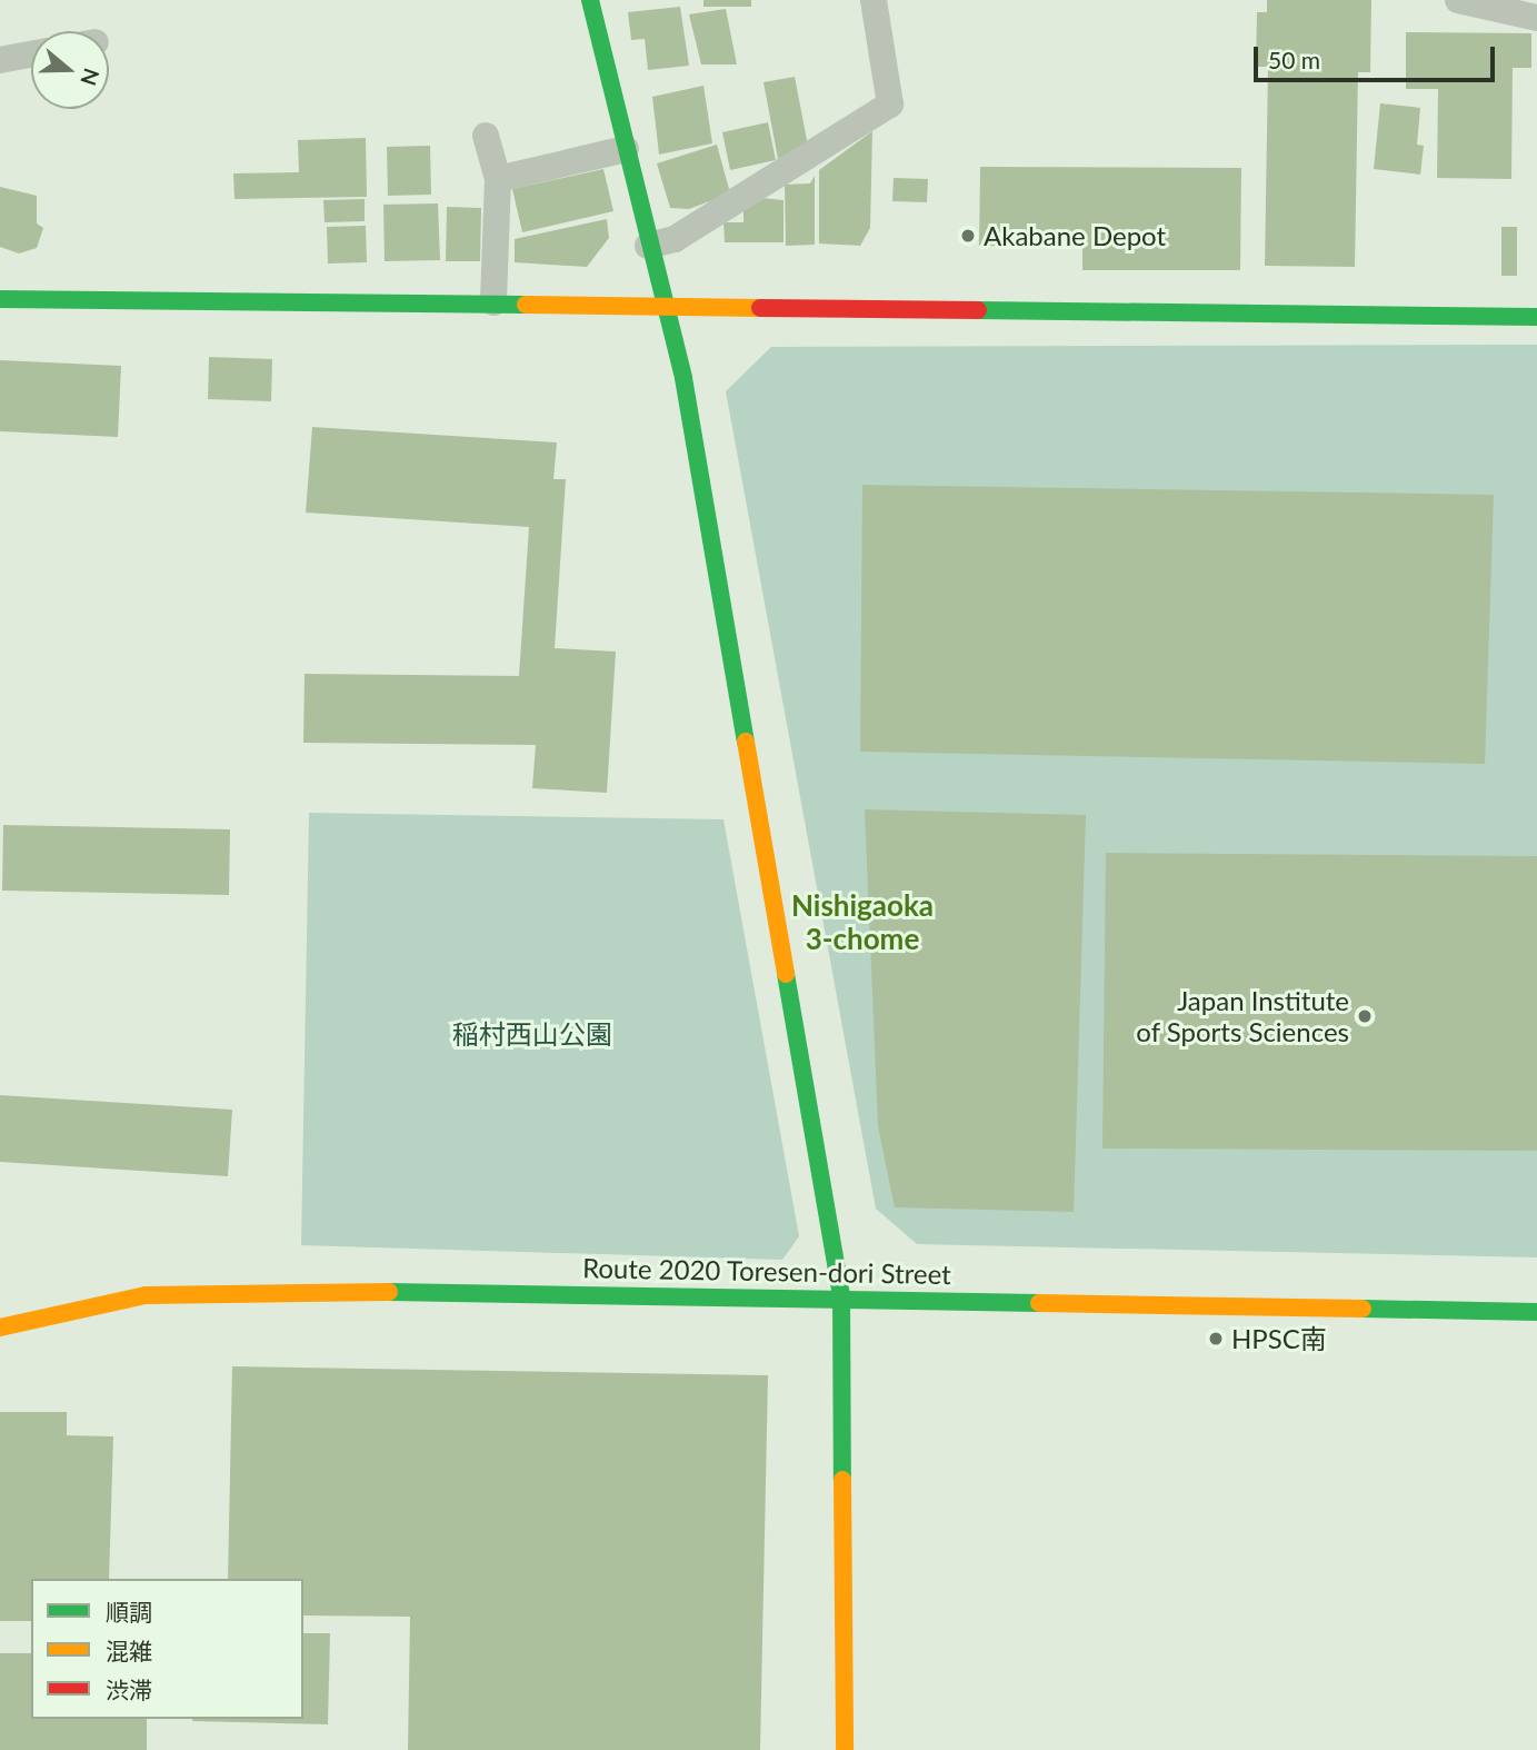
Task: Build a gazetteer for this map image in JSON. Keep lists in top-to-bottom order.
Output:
{
  "streets": {
    "street": ["Route 2020 Toresen-dori Street"]
  },
  "districts": ["Nishigaoka 3-chome"],
  "parks": ["稲村西山公園"],
  "places": ["Akabane Depot", "Japan Institute of Sports Sciences", "HPSC南"],
  "legend": ["順調", "混雑", "渋滞"],
  "scale_bar": "50 m",
  "north": "right"
}
